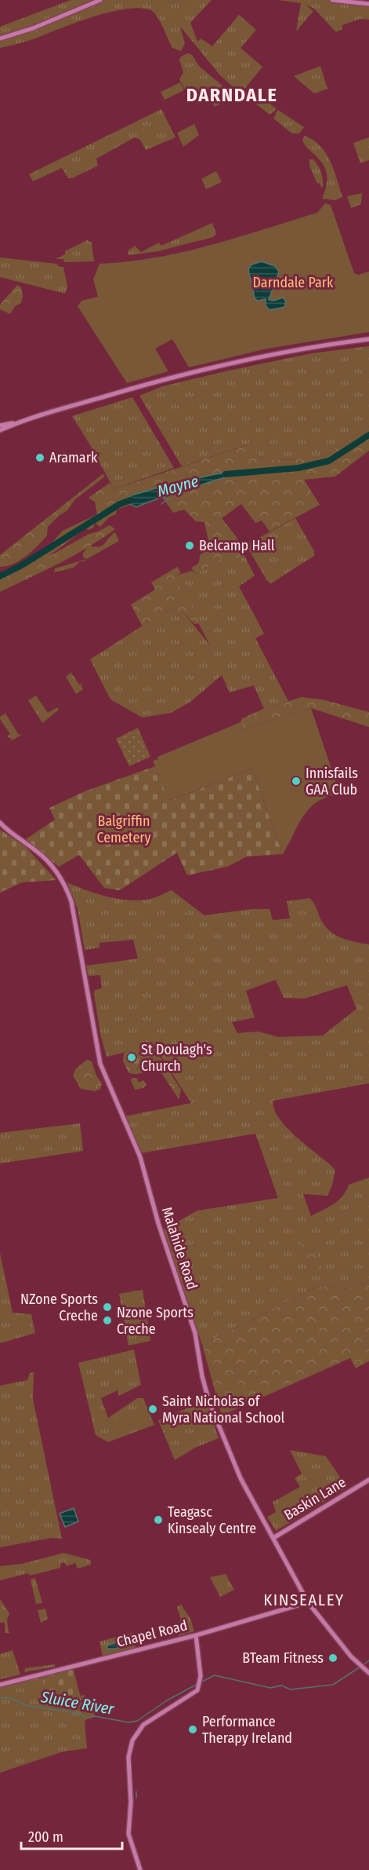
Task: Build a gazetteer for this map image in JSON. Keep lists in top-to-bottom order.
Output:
{
  "streets": {
    "main road": ["Malahide Road", "Baskin Lane", "Chapel Road"]
  },
  "crossings": [
    ["Malahide Road", "Baskin Lane"],
    ["Malahide Road", "Chapel Road"]
  ],
  "districts": ["DARNDALE", "KINSEALEY"],
  "water": ["Mayne", "Sluice River"],
  "parks": ["Darndale Park", "Balgriffin Cemetery"],
  "places": [
    "Aramark",
    "Belcamp Hall",
    "Innisfails GAA Club",
    "St Doulagh's Church",
    "NZone Sports Creche",
    "Nzone Sports Creche",
    "Saint Nicholas of Myra National School",
    "Teagasc Kinsealy Centre",
    "BTeam Fitness",
    "Performance Therapy Ireland"
  ],
  "scale_bar": "200 m"
}
